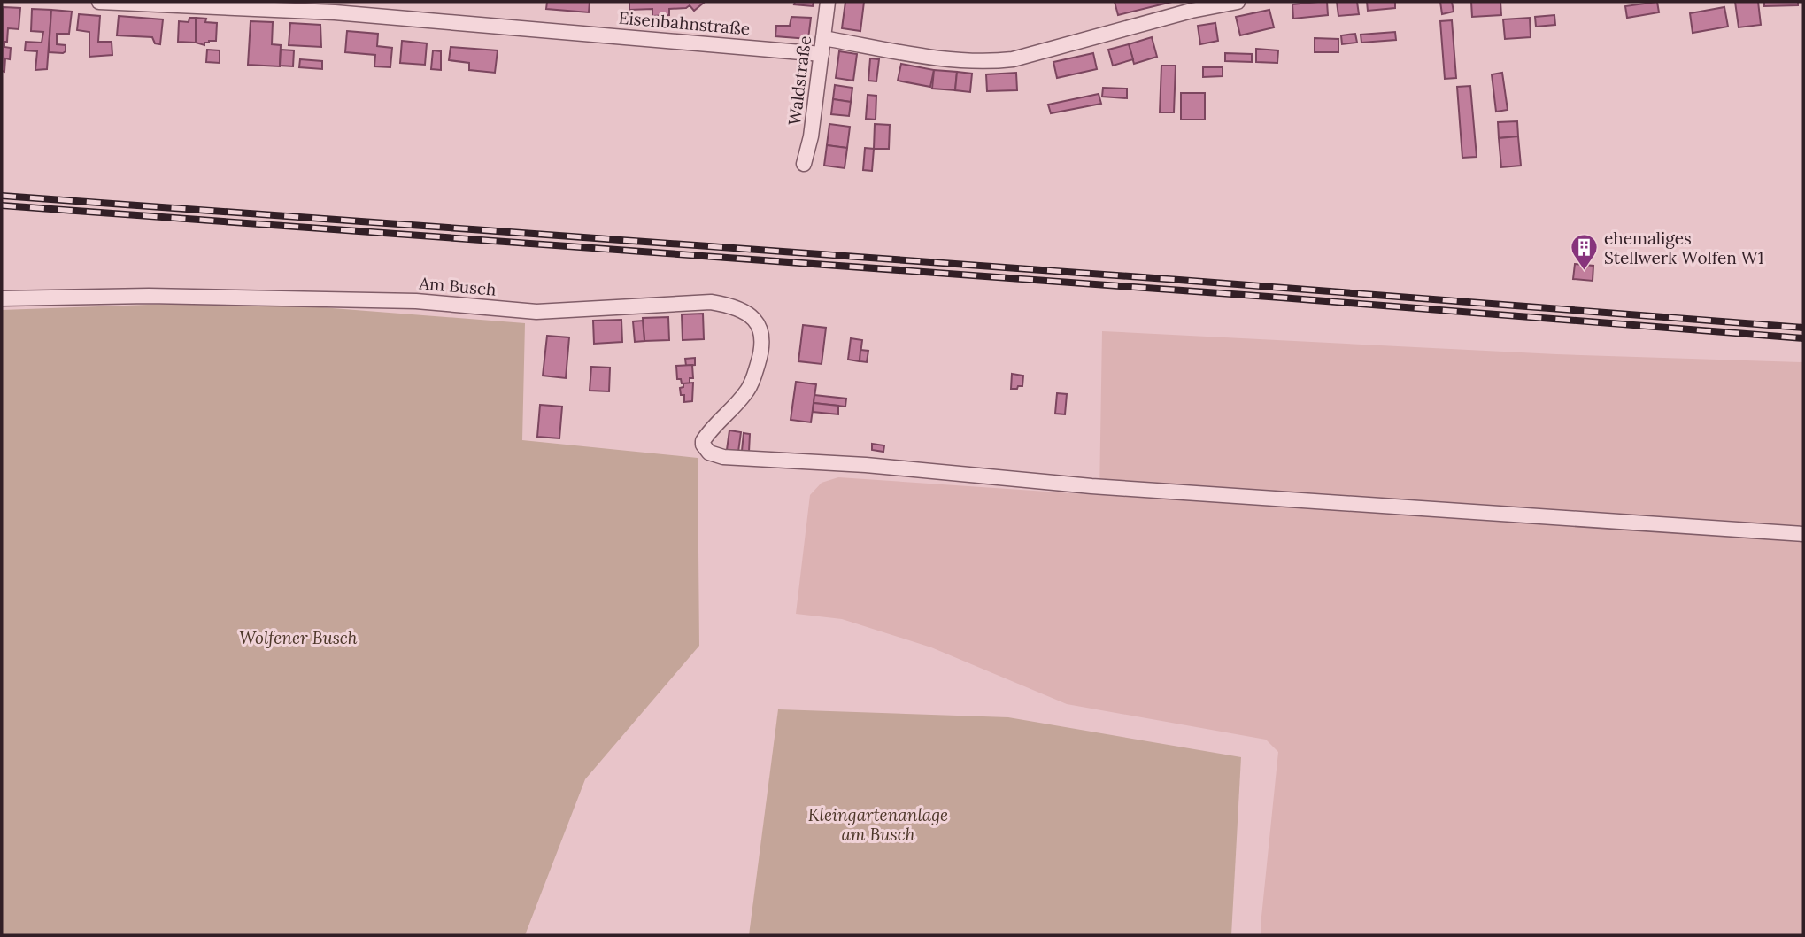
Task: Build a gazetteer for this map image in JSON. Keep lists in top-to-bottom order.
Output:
{
  "streets": {
    "street": ["Eisenbahnstraße", "Waldstraße", "Am Busch"]
  },
  "crossings": [
    ["Eisenbahnstraße", "Waldstraße"]
  ],
  "parks": ["Wolfener Busch", "Kleingartenanlage am Busch"],
  "places": {
    "building": ["ehemaliges Stellwerk Wolfen W1"]
  }
}
